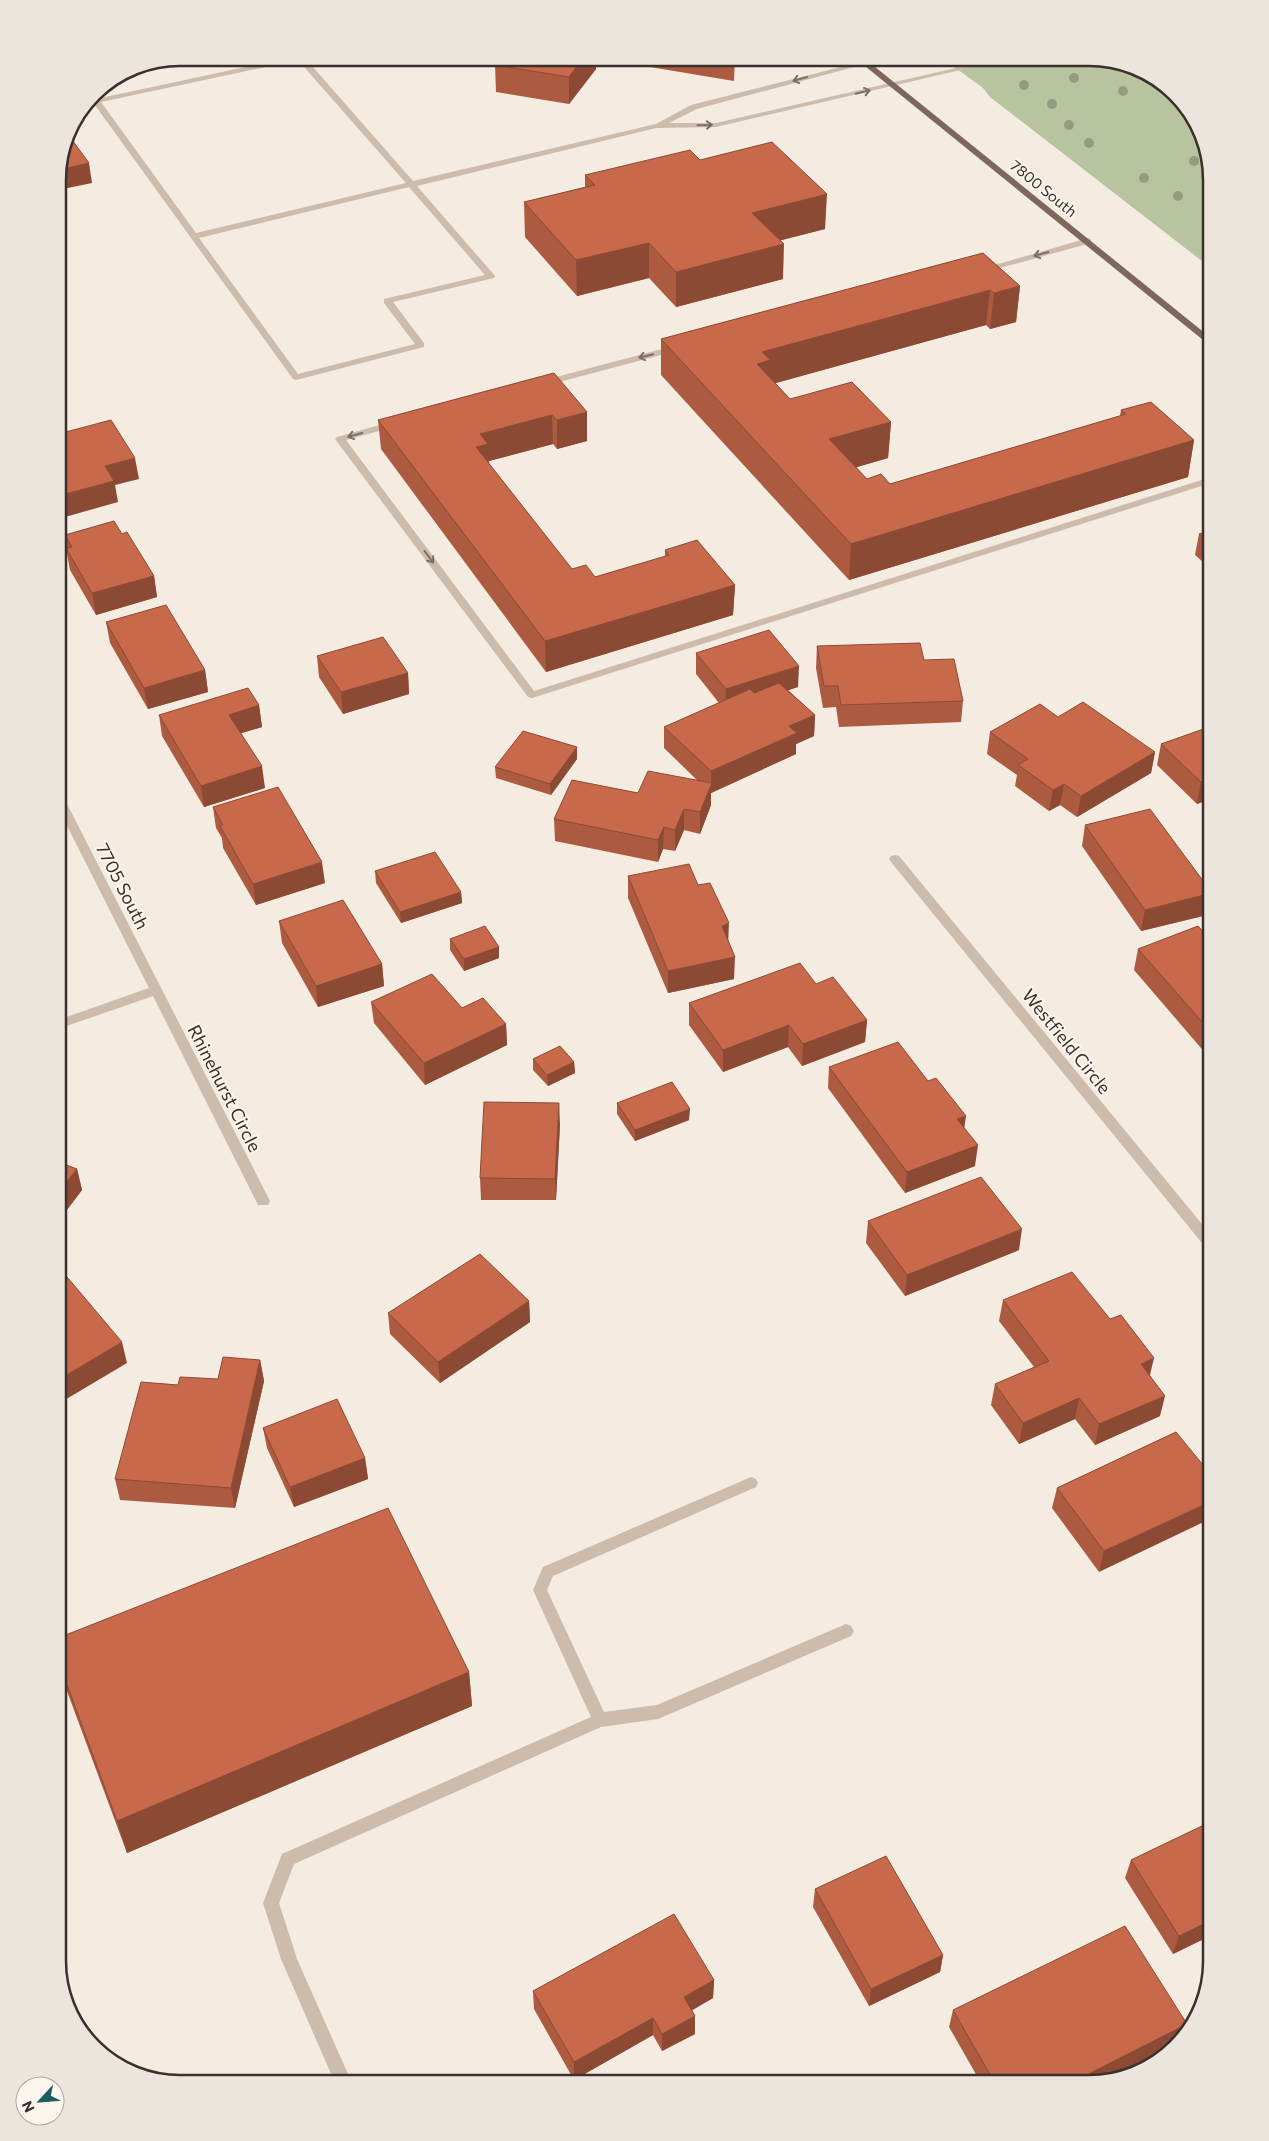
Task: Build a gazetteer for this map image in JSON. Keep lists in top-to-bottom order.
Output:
{
  "streets": {
    "main road": ["7800 South"],
    "street": ["7705 South", "Westfield Circle", "Rhinehurst Circle"]
  },
  "crossings": [
    ["7705 South", "Rhinehurst Circle"]
  ],
  "north": "bottom left"
}
